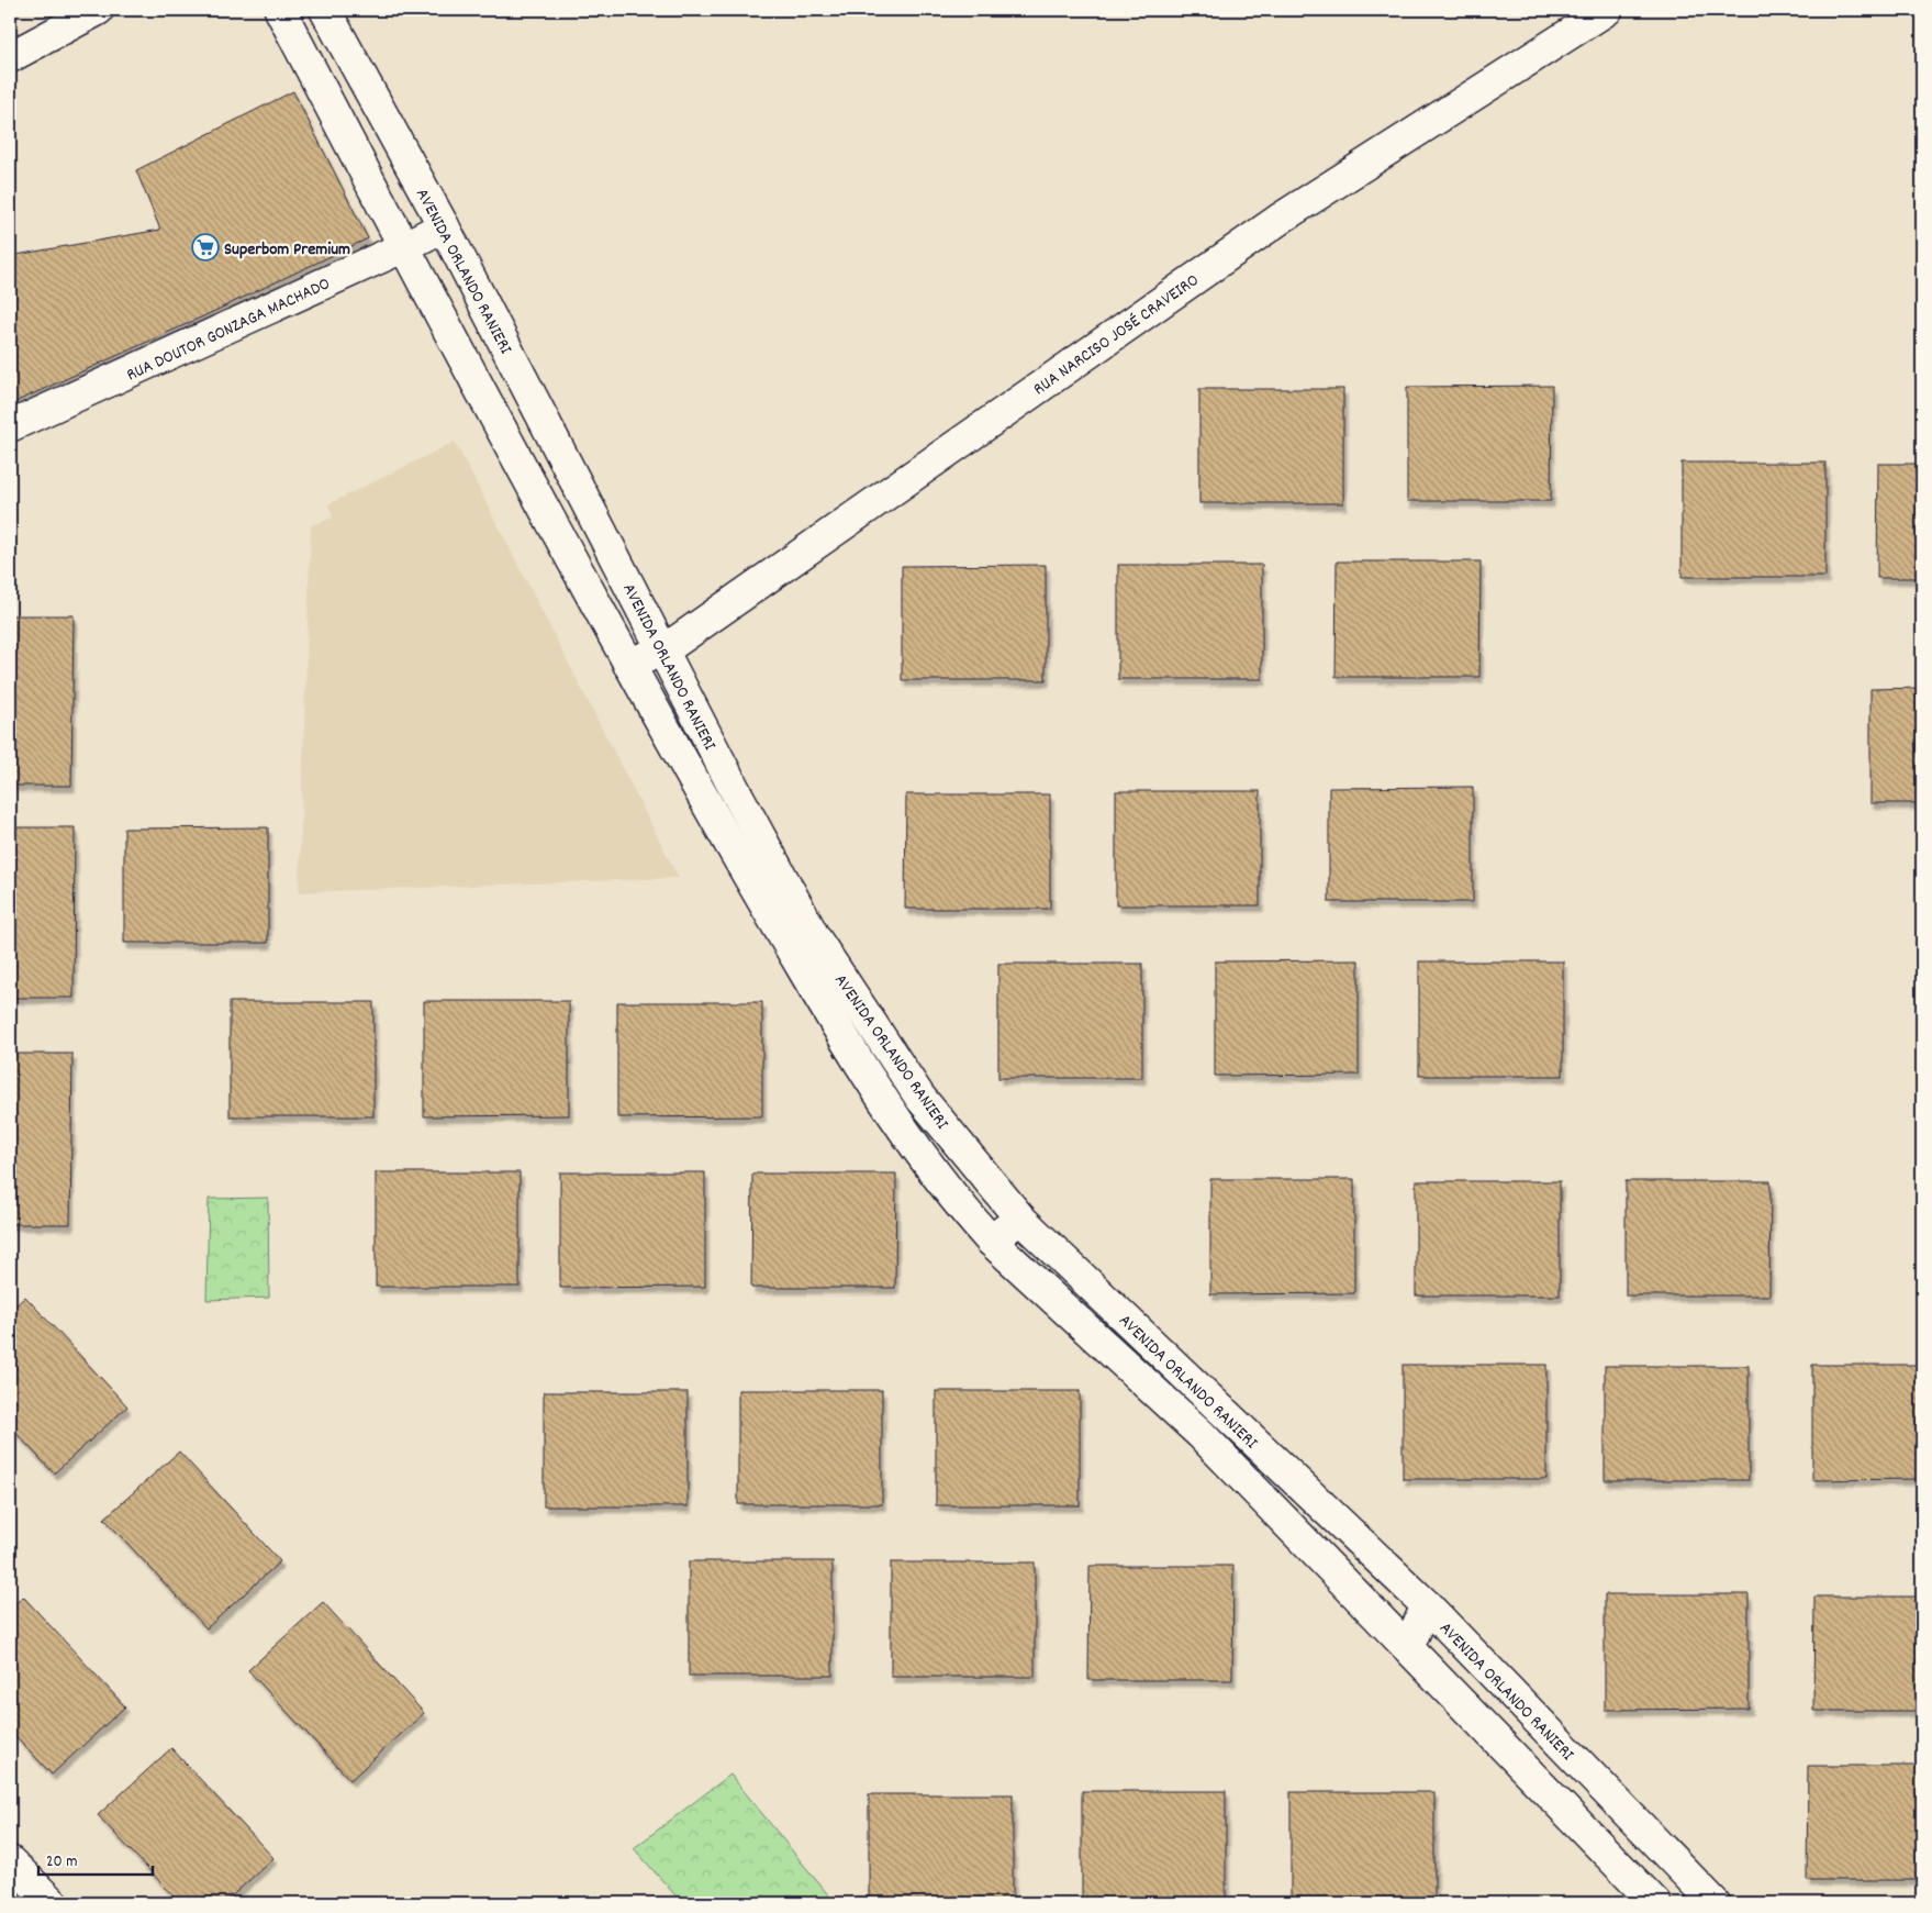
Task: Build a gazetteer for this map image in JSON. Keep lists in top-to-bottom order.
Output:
{
  "streets": {
    "main road": ["AVENIDA ORLANDO RANIERI", "RUA DOUTOR GONZAGA MACHADO", "RUA NARCISO JOSÉ CRAVEIRO"]
  },
  "crossings": [
    ["AVENIDA ORLANDO RANIERI", "RUA DOUTOR GONZAGA MACHADO"],
    ["AVENIDA ORLANDO RANIERI", "RUA NARCISO JOSÉ CRAVEIRO"]
  ],
  "places": {
    "supermarket": ["Superbom Premium"]
  },
  "scale_bar": "20 m"
}
